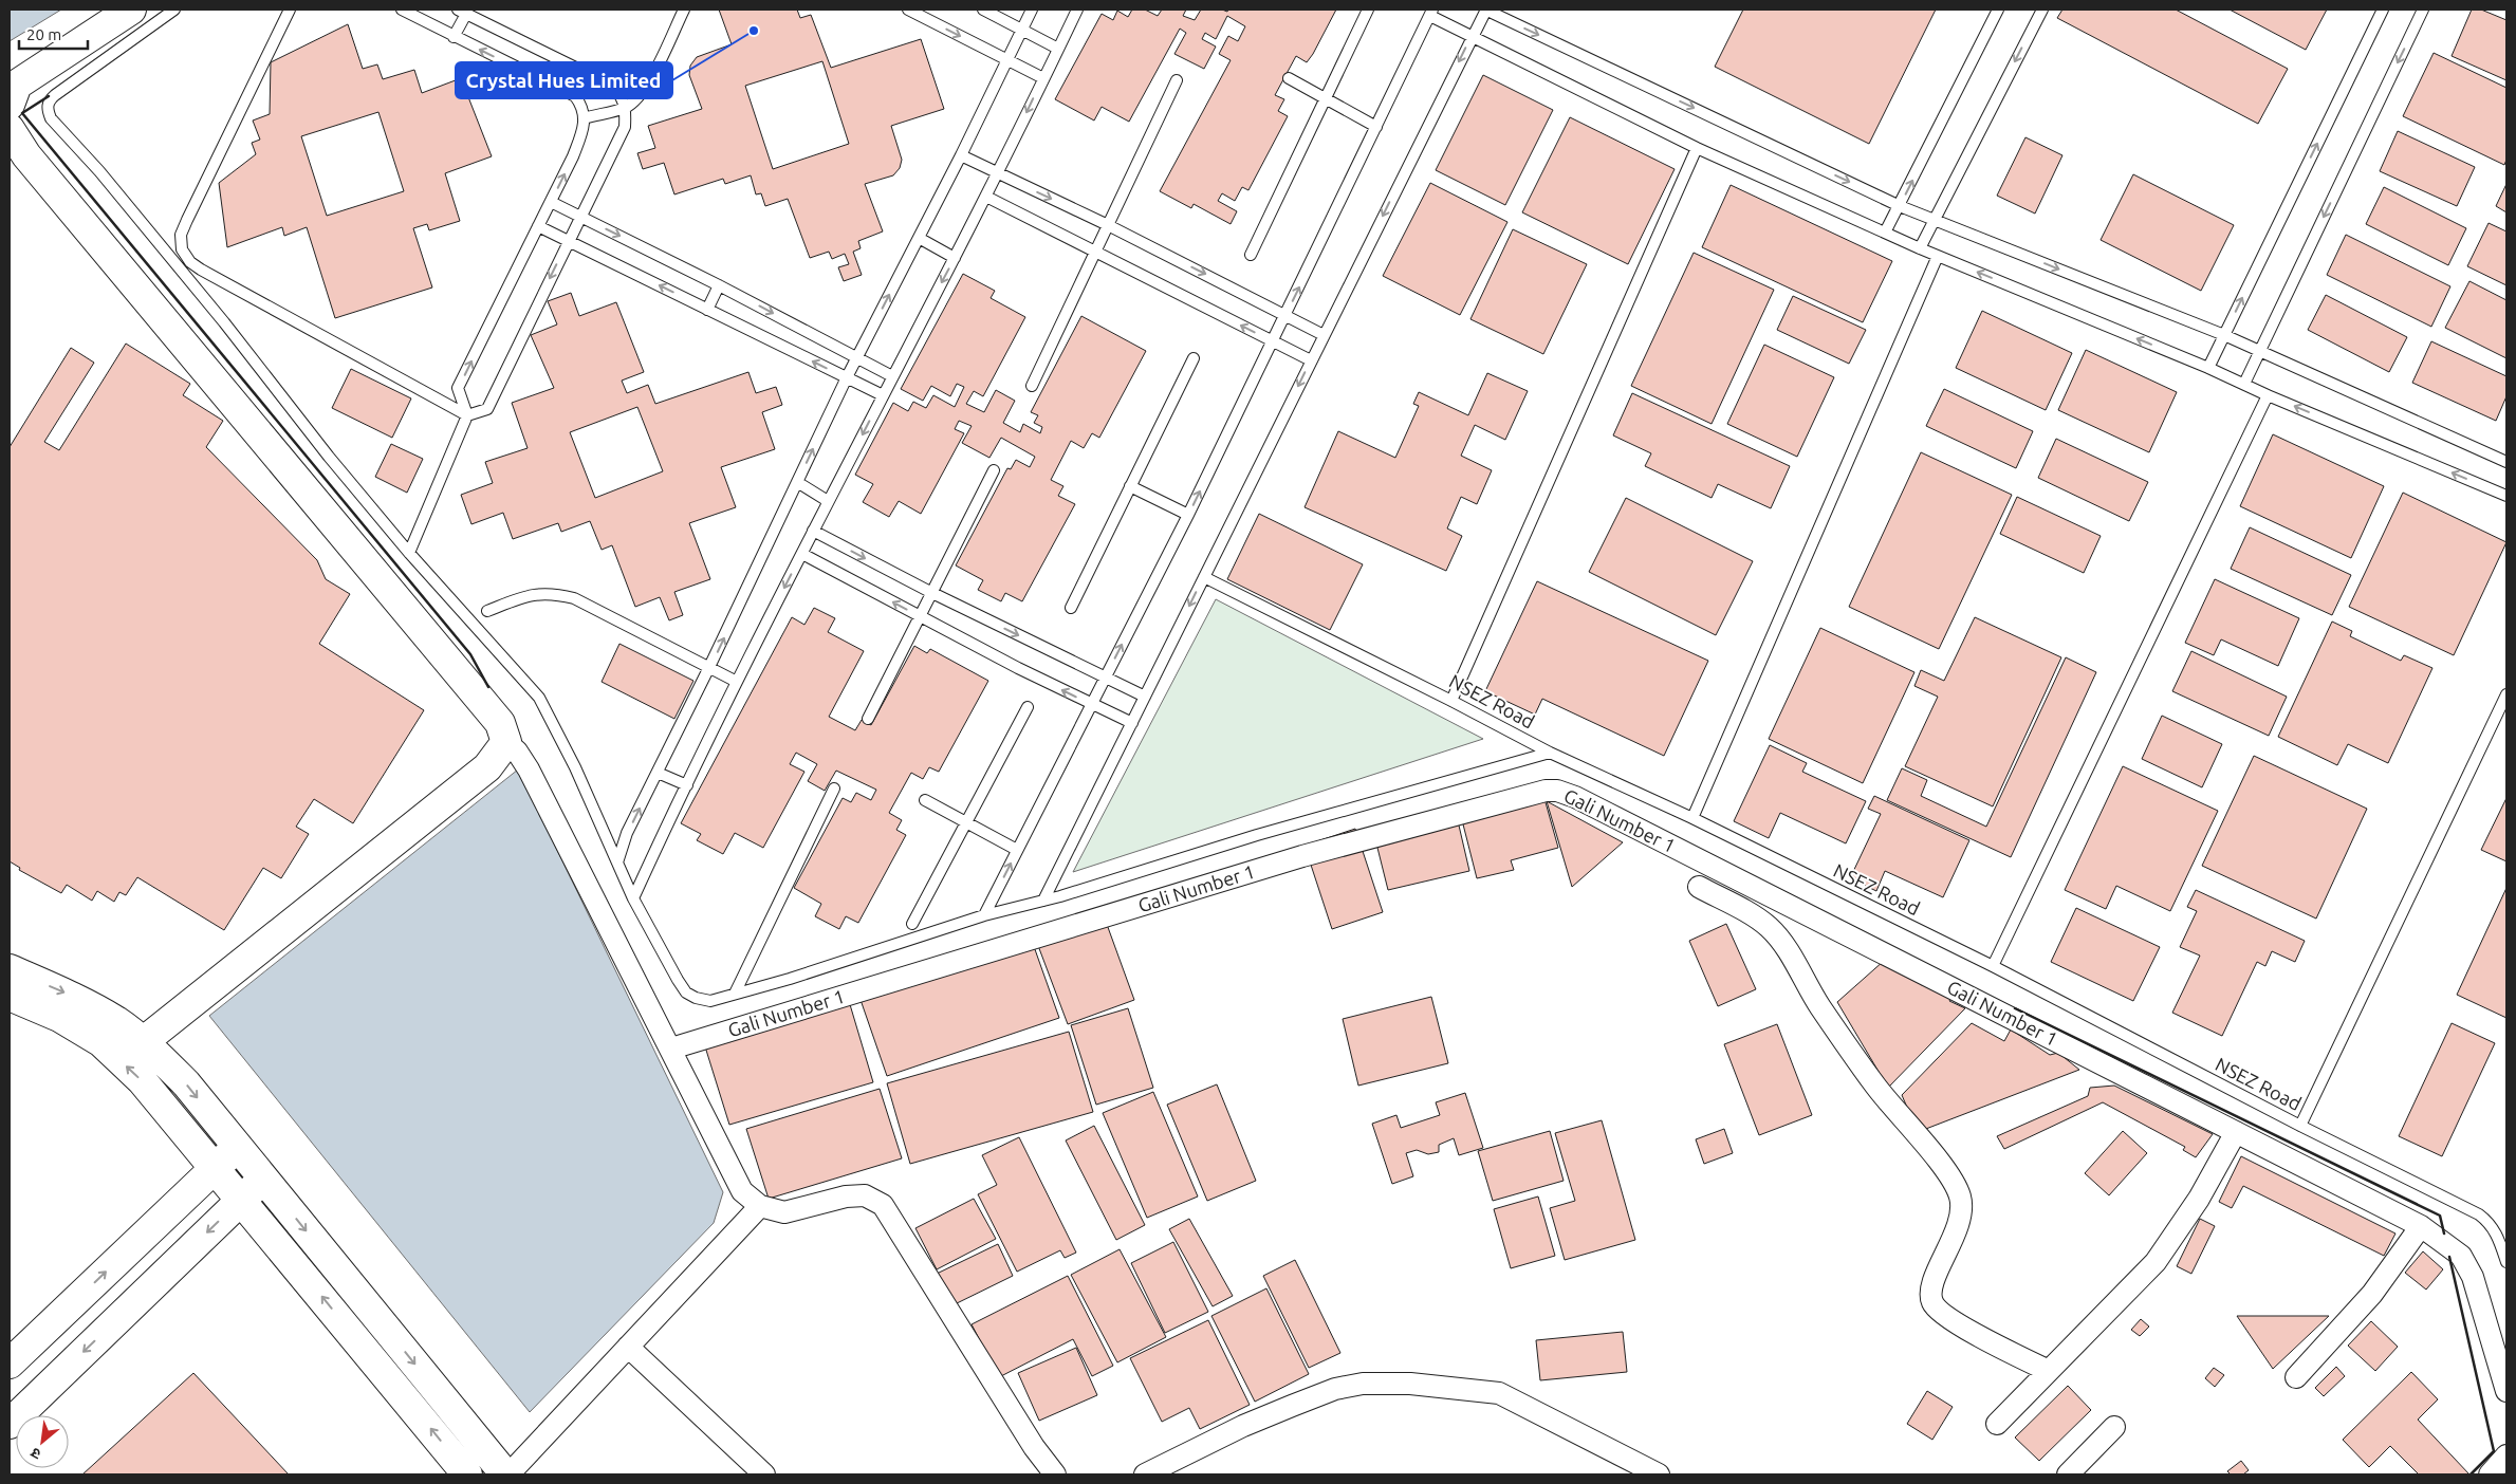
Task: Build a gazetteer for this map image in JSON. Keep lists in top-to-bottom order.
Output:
{
  "streets": {
    "street": ["Gali Number 1"],
    "lane": ["NSEZ Road"]
  },
  "places": ["Crystal Hues Limited"],
  "scale_bar": "20 m",
  "north": "bottom left"
}
